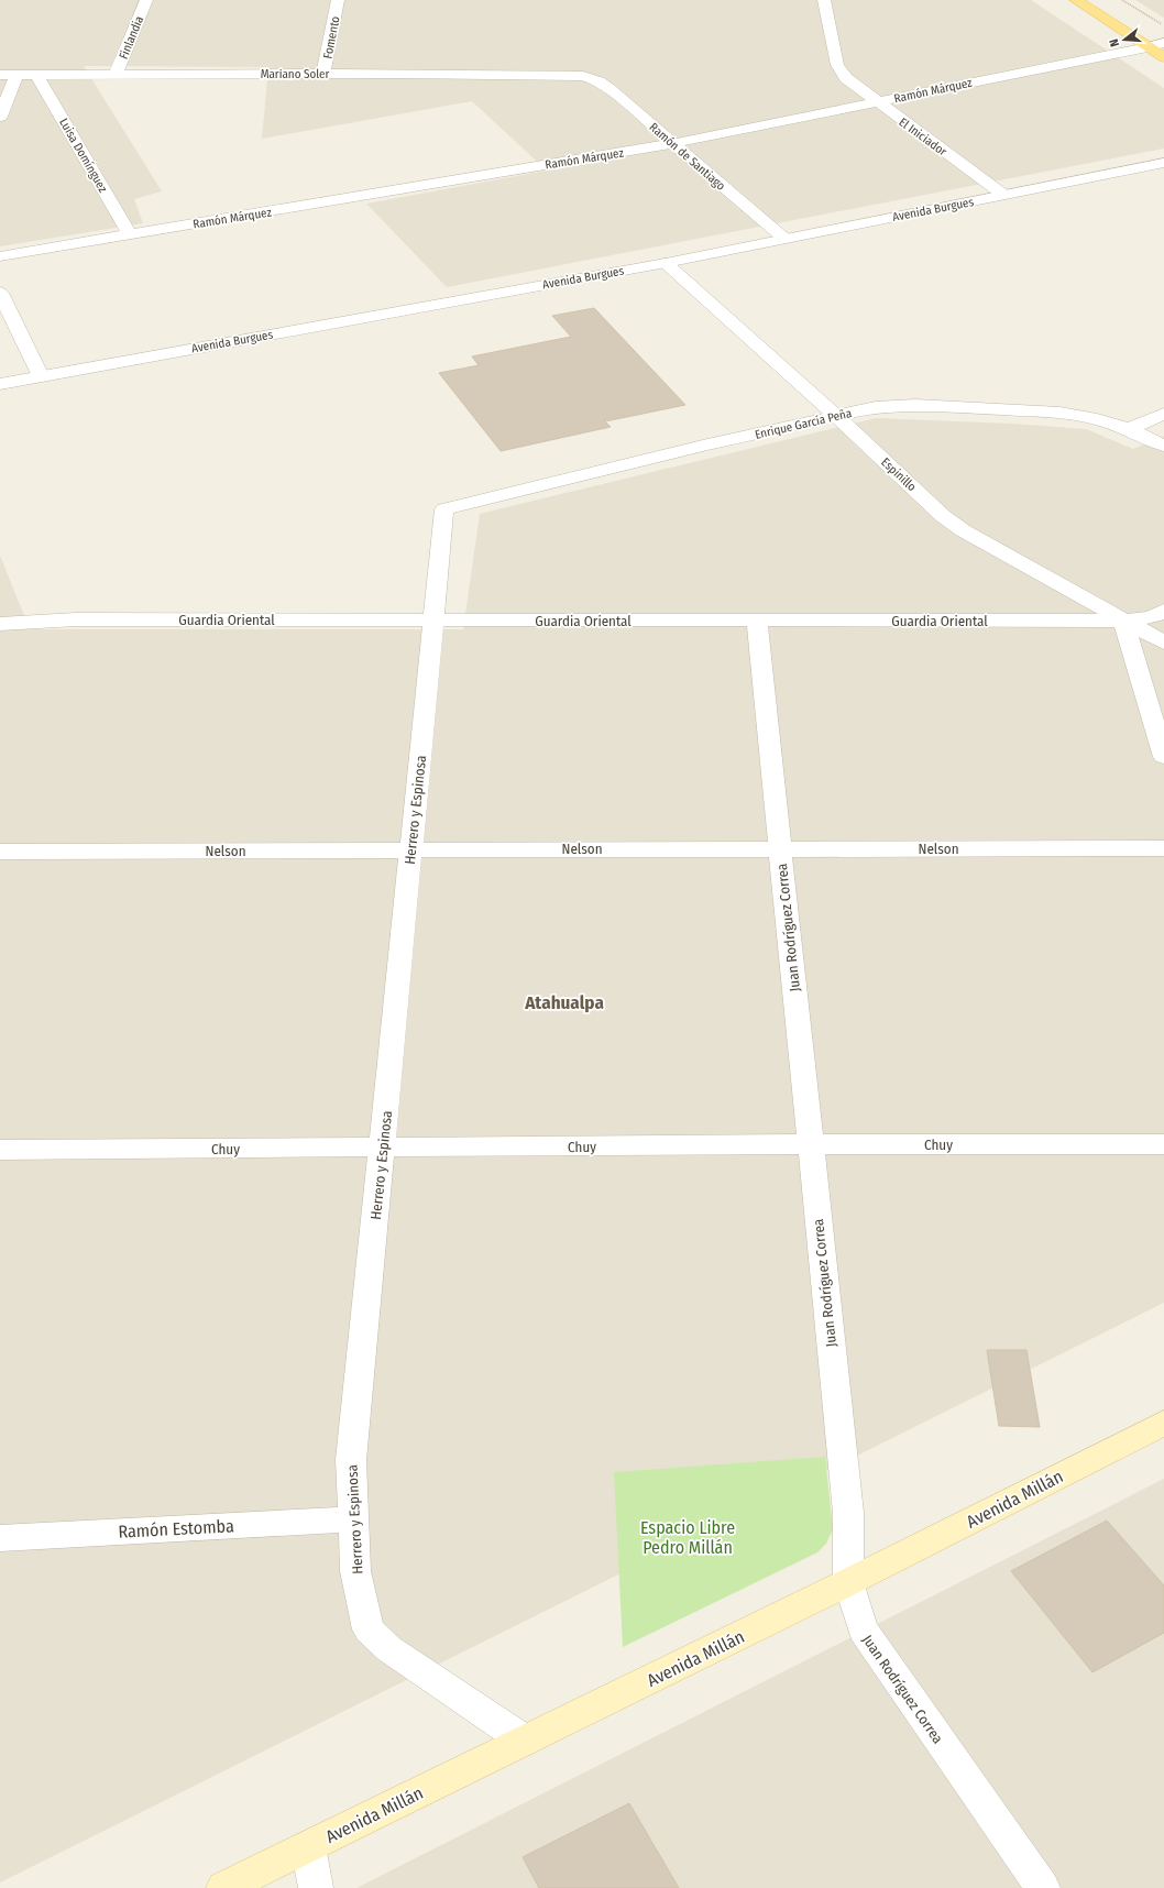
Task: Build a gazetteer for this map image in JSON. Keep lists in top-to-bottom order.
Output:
{
  "streets": {
    "main road": ["Avenida Millán"],
    "street": [
      "Finlandia",
      "Fomento",
      "Mariano Soler",
      "Ramón Márquez",
      "El Iniciador",
      "Luisa Domínguez",
      "Ramón de Santiago",
      "Avenida Burgues",
      "Enrique García Peña",
      "Espinillo",
      "Guardia Oriental",
      "Herrero y Espinosa",
      "Nelson",
      "Juan Rodríguez Correa",
      "Chuy",
      "Ramón Estomba"
    ]
  },
  "crossings": [
    ["Finlandia", "Mariano Soler"],
    ["Fomento", "Mariano Soler"],
    ["Mariano Soler", "Luisa Domínguez"],
    ["Mariano Soler", "Ramón de Santiago"],
    ["Ramón Márquez", "El Iniciador"],
    ["Ramón Márquez", "Luisa Domínguez"],
    ["Ramón Márquez", "Ramón de Santiago"],
    ["El Iniciador", "Avenida Burgues"],
    ["Ramón de Santiago", "Avenida Burgues"],
    ["Avenida Burgues", "Espinillo"],
    ["Enrique García Peña", "Espinillo"],
    ["Enrique García Peña", "Herrero y Espinosa"],
    ["Espinillo", "Guardia Oriental"],
    ["Guardia Oriental", "Herrero y Espinosa"],
    ["Guardia Oriental", "Juan Rodríguez Correa"],
    ["Herrero y Espinosa", "Nelson"],
    ["Herrero y Espinosa", "Chuy"],
    ["Herrero y Espinosa", "Avenida Millán"],
    ["Herrero y Espinosa", "Ramón Estomba"],
    ["Nelson", "Juan Rodríguez Correa"],
    ["Juan Rodríguez Correa", "Chuy"],
    ["Juan Rodríguez Correa", "Avenida Millán"]
  ],
  "districts": ["Atahualpa"],
  "parks": ["Espacio Libre Pedro Millán"],
  "north": "left"
}
